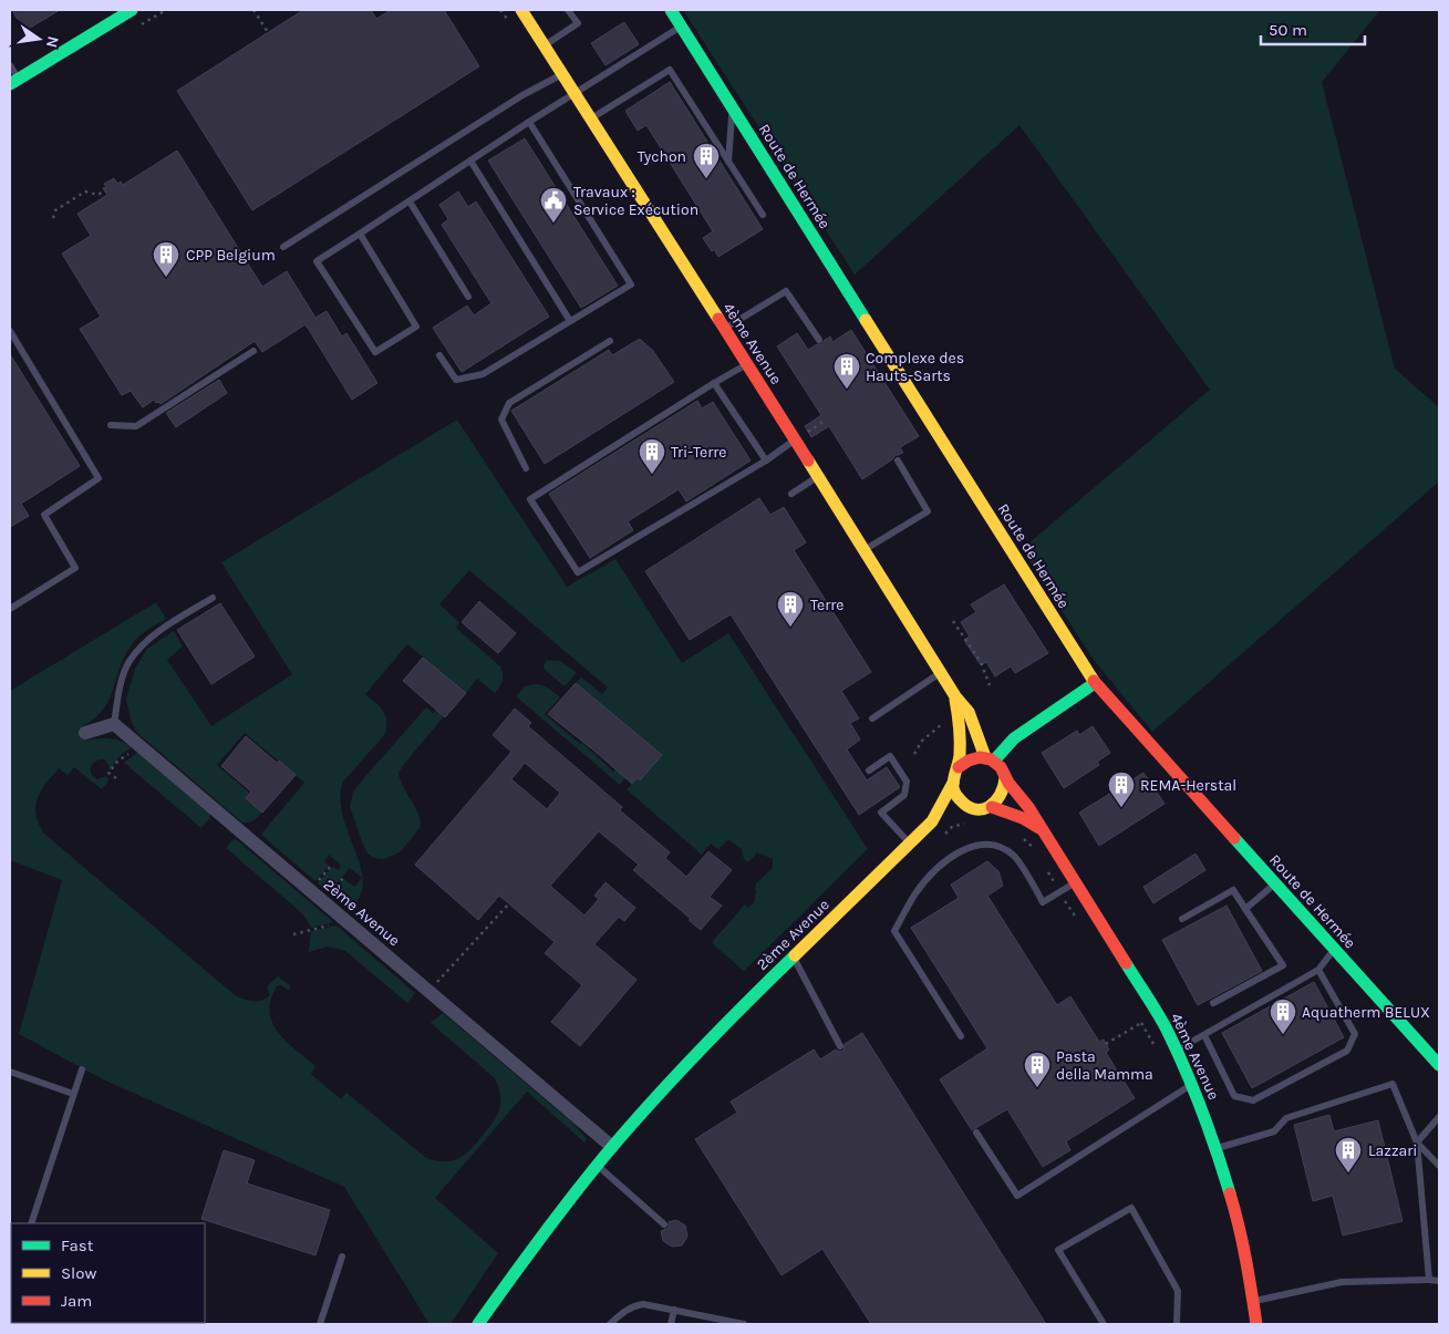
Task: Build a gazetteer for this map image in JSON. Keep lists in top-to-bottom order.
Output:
{
  "streets": {
    "street": ["Route de Hermée", "4ème Avenue", "2ème Avenue"]
  },
  "crossings": [
    ["4ème Avenue", "2ème Avenue"]
  ],
  "places": {
    "building": [
      "Tychon",
      "CPP Belgium",
      "Complexe des Hauts-Sarts",
      "Tri-Terre",
      "Terre",
      "REMA-Herstal",
      "Aquatherm BELUX",
      "Pasta della Mamma",
      "Lazzari"
    ],
    "public building": ["Travaux : Service Exécution"]
  },
  "legend": ["Fast", "Slow", "Jam"],
  "scale_bar": "50 m",
  "north": "right"
}
